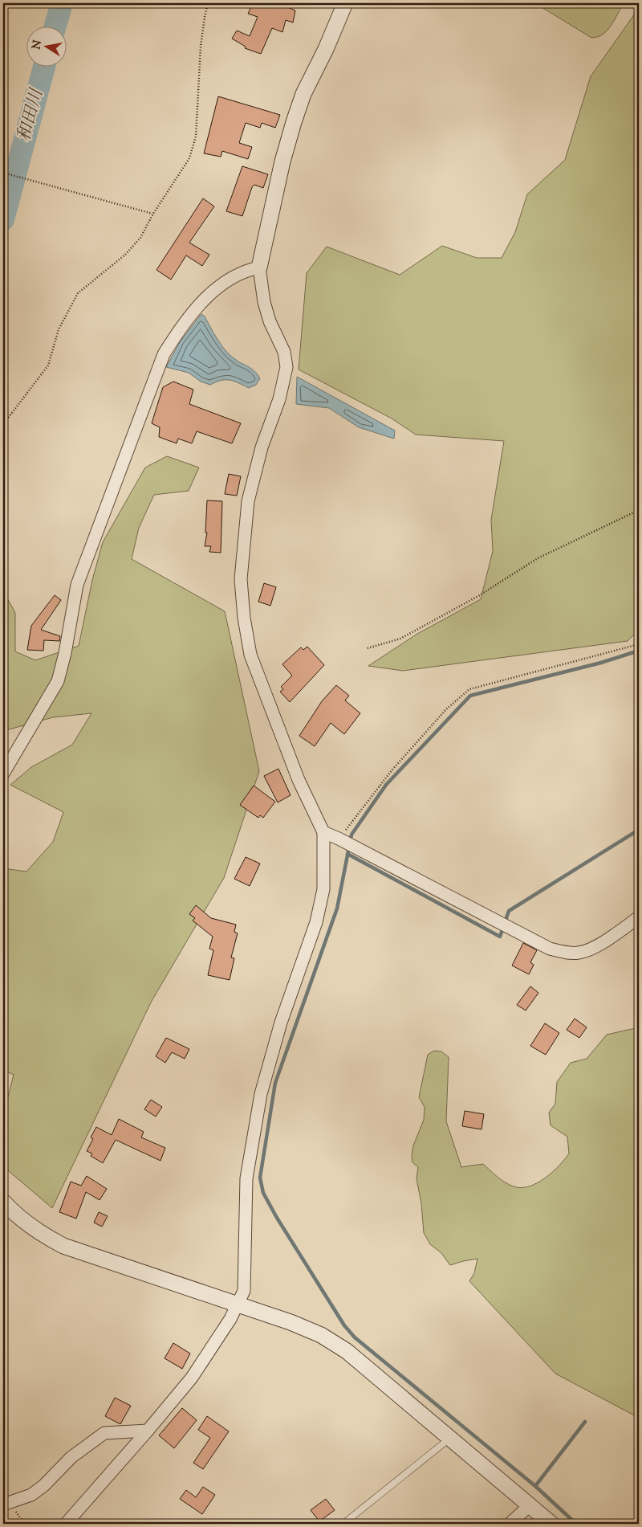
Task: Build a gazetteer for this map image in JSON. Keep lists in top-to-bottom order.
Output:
{
  "water": ["和田川"],
  "north": "left"
}
